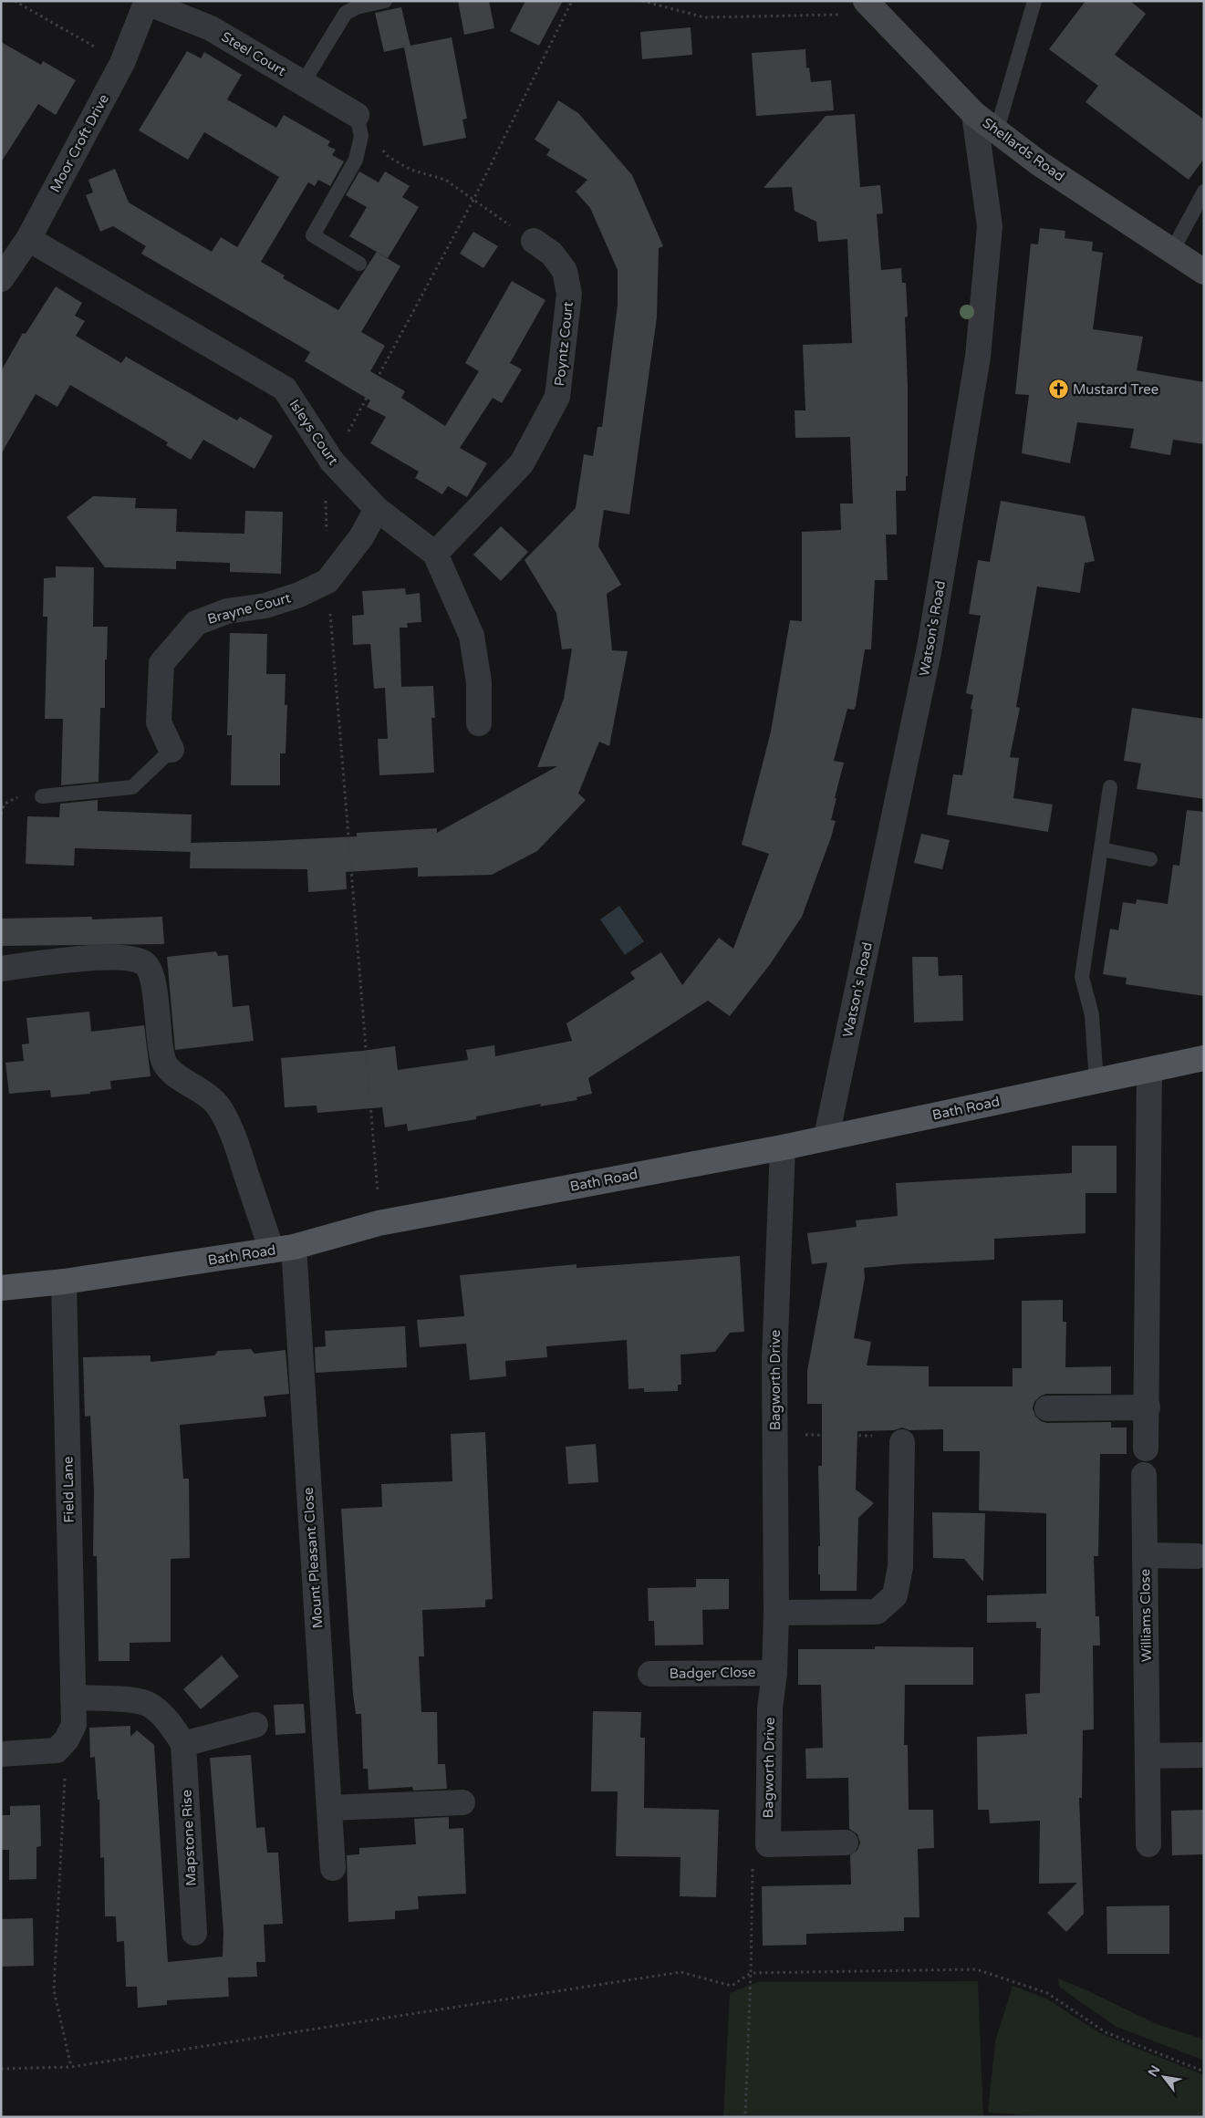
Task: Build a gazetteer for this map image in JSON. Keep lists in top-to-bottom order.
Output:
{
  "streets": {
    "main road": ["Bath Road"],
    "street": [
      "Steel Court",
      "Moor Croft Drive",
      "Shellards Road",
      "Poyntz Court",
      "Isleys Court",
      "Brayne Court",
      "Watson's Road",
      "Bagworth Drive",
      "Field Lane",
      "Mount Pleasant Close",
      "Williams Close",
      "Badger Close",
      "Mapstone Rise"
    ]
  },
  "crossings": [
    ["Steel Court", "Moor Croft Drive"],
    ["Moor Croft Drive", "Isleys Court"],
    ["Shellards Road", "Watson's Road"],
    ["Poyntz Court", "Isleys Court"],
    ["Isleys Court", "Brayne Court"],
    ["Watson's Road", "Bath Road"],
    ["Bath Road", "Bagworth Drive"],
    ["Bath Road", "Field Lane"],
    ["Bath Road", "Mount Pleasant Close"],
    ["Bagworth Drive", "Badger Close"]
  ],
  "places": {
    "church": ["Mustard Tree"]
  },
  "north": "top left"
}
